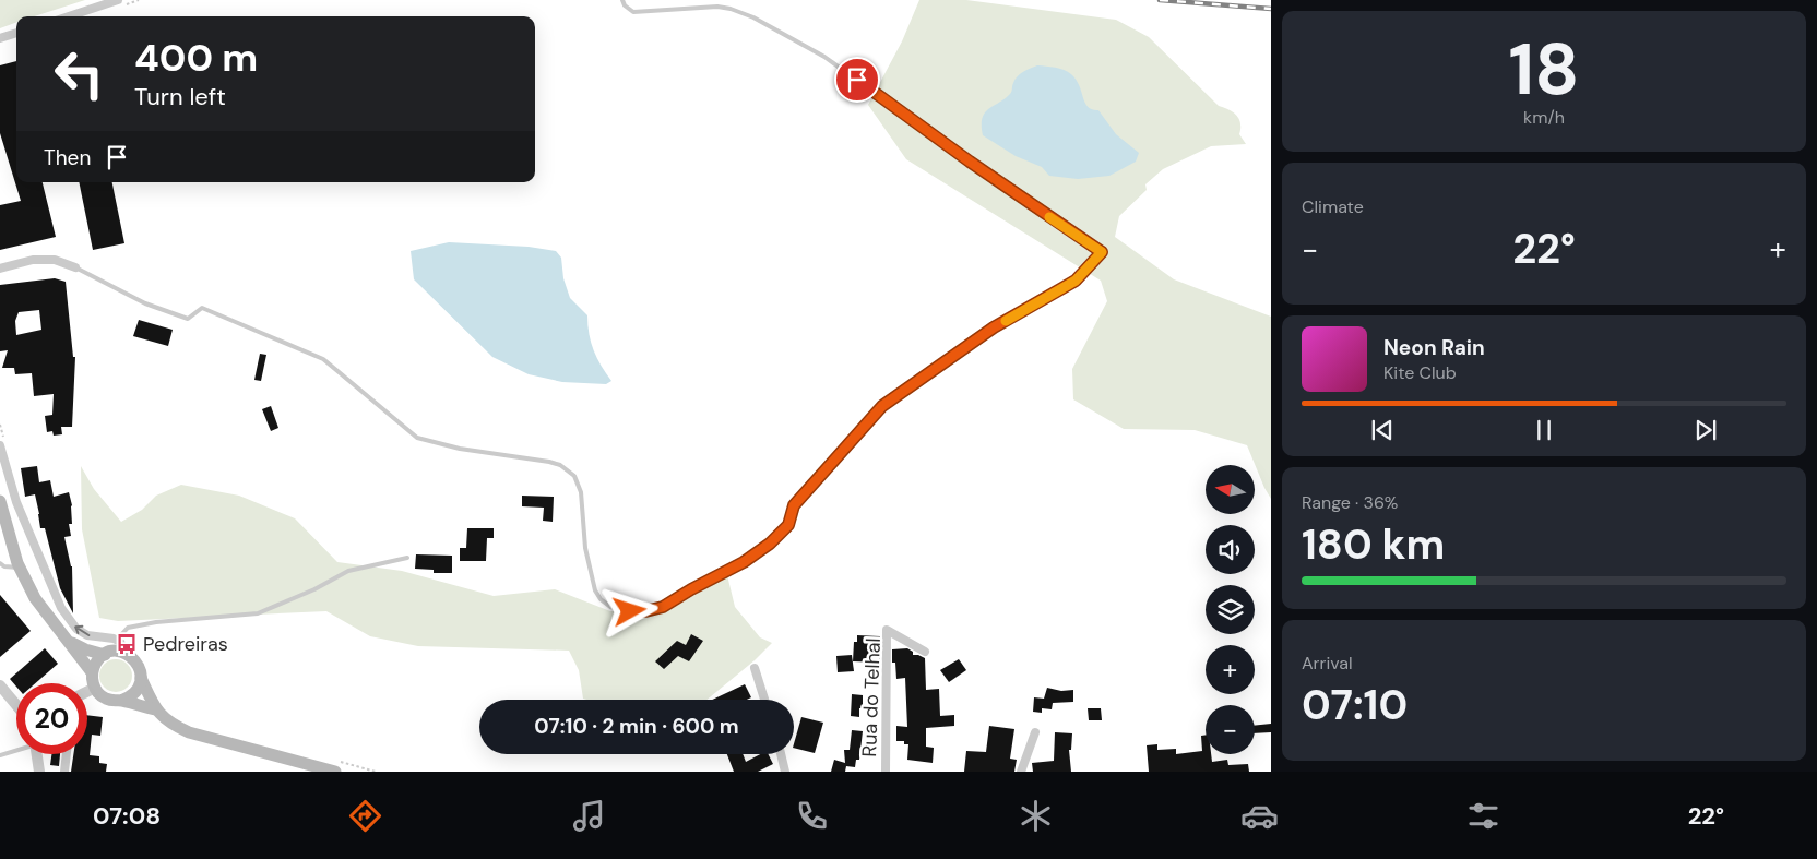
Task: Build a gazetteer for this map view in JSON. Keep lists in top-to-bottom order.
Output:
{
  "streets": {
    "street": ["Rua do Telhal"]
  },
  "places": {
    "bus stop": ["Pedreiras"]
  },
  "north": "left",
  "page": {
    "tile": [
      ["18", "km/h"],
      "Climate",
      ["Range · 36%", "180 km"],
      ["Arrival", "07:10"]
    ],
    "turn": ["400 m", "Turn left"],
    "then": "Then",
    "heat": ["−", "22°", "+"],
    "song": ["Neon Rain", "Kite Club"],
    "map_buttons": ["+", "−"],
    "limit": "20",
    "trip": "07:10 · 2 min · 600 m",
    "tabs": ["07:08", "22°"]
  }
}
